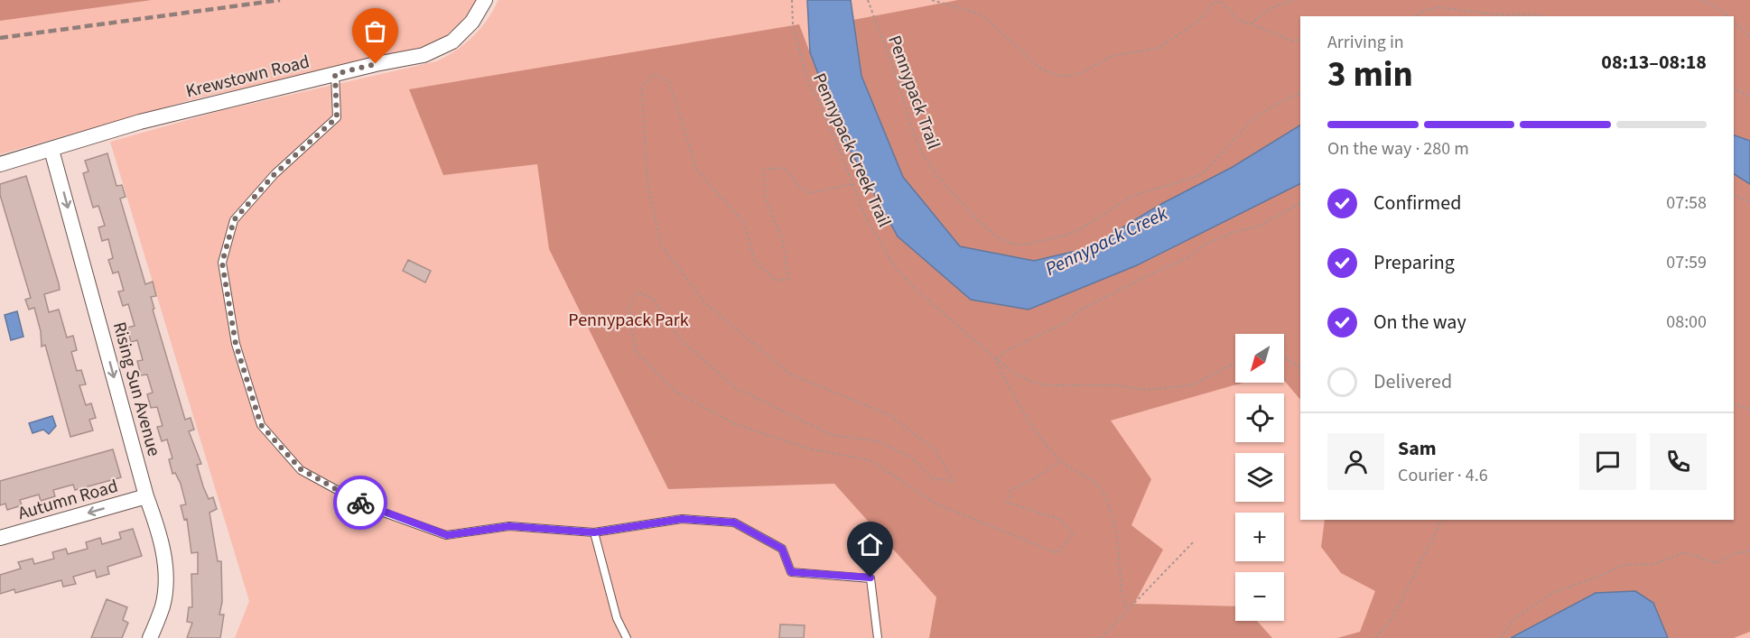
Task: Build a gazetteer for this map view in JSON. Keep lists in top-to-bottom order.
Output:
{
  "streets": {
    "street": ["Krewstown Road", "Rising Sun Avenue", "Autumn Road"],
    "path": ["Pennypack Trail", "Pennypack Creek Trail"]
  },
  "crossings": [
    ["Krewstown Road", "Rising Sun Avenue"],
    ["Rising Sun Avenue", "Autumn Road"]
  ],
  "one_way": ["Rising Sun Avenue", "Autumn Road"],
  "water": ["Pennypack Creek"],
  "parks": ["Pennypack Park"],
  "north": "bottom left",
  "page": {
    "heading": ["3 min", "Arriving in", "08:13–08:18"],
    "panel": ["Sam", "Courier · 4.6"],
    "bar": "On the way · 280 m",
    "list": [
      ["Confirmed", "07:58"],
      ["Preparing", "07:59"],
      ["On the way", "08:00"],
      "Delivered"
    ],
    "map_buttons": ["+", "−"]
  }
}
